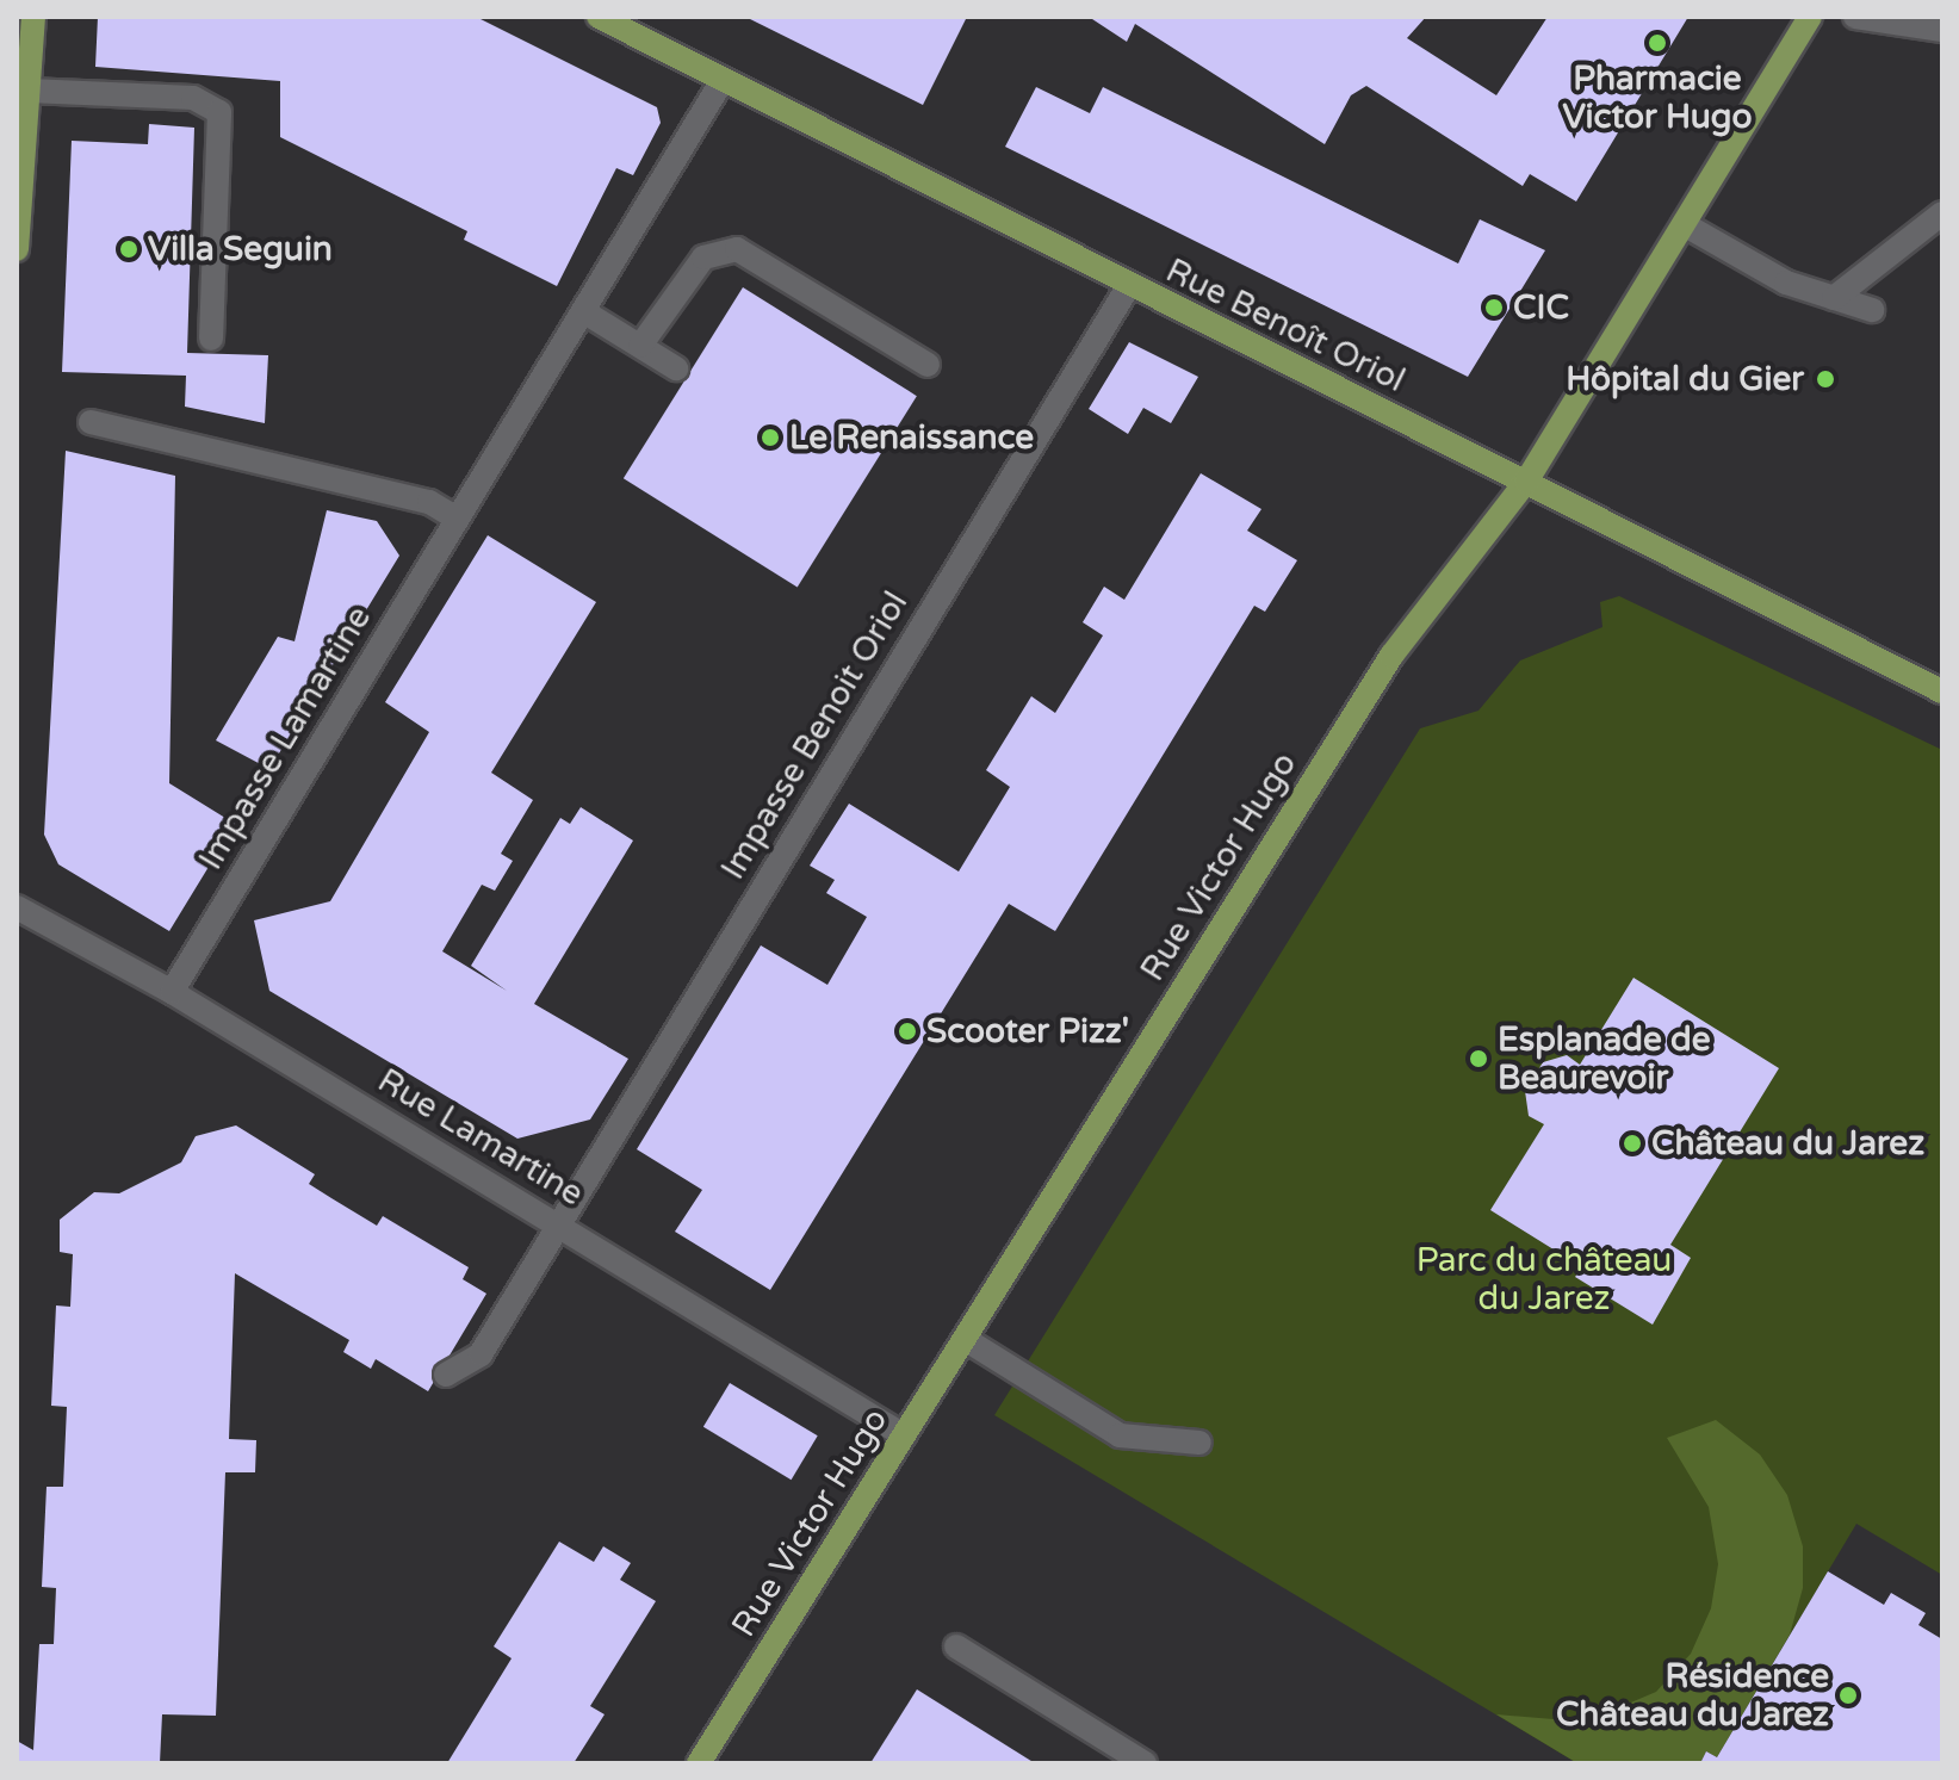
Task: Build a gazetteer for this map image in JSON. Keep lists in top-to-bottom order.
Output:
{
  "streets": {
    "main road": ["Rue Benoît Oriol", "Rue Victor Hugo"],
    "street": ["Impasse Benoit Oriol", "Impasse Lamartine", "Rue Lamartine"]
  },
  "crossings": [
    ["Rue Benoît Oriol", "Impasse Benoit Oriol"],
    ["Rue Benoît Oriol", "Impasse Lamartine"],
    ["Rue Benoît Oriol", "Rue Victor Hugo"],
    ["Impasse Benoit Oriol", "Rue Lamartine"],
    ["Impasse Lamartine", "Rue Lamartine"],
    ["Rue Victor Hugo", "Rue Lamartine"]
  ],
  "parks": ["Parc du château du Jarez"],
  "places": [
    "Pharmacie Victor Hugo",
    "Villa Seguin",
    "CIC",
    "Hôpital du Gier",
    "Le Renaissance",
    "Scooter Pizz'",
    "Esplanade de Beaurevoir",
    "Château du Jarez",
    "Résidence Château du Jarez"
  ]
}
